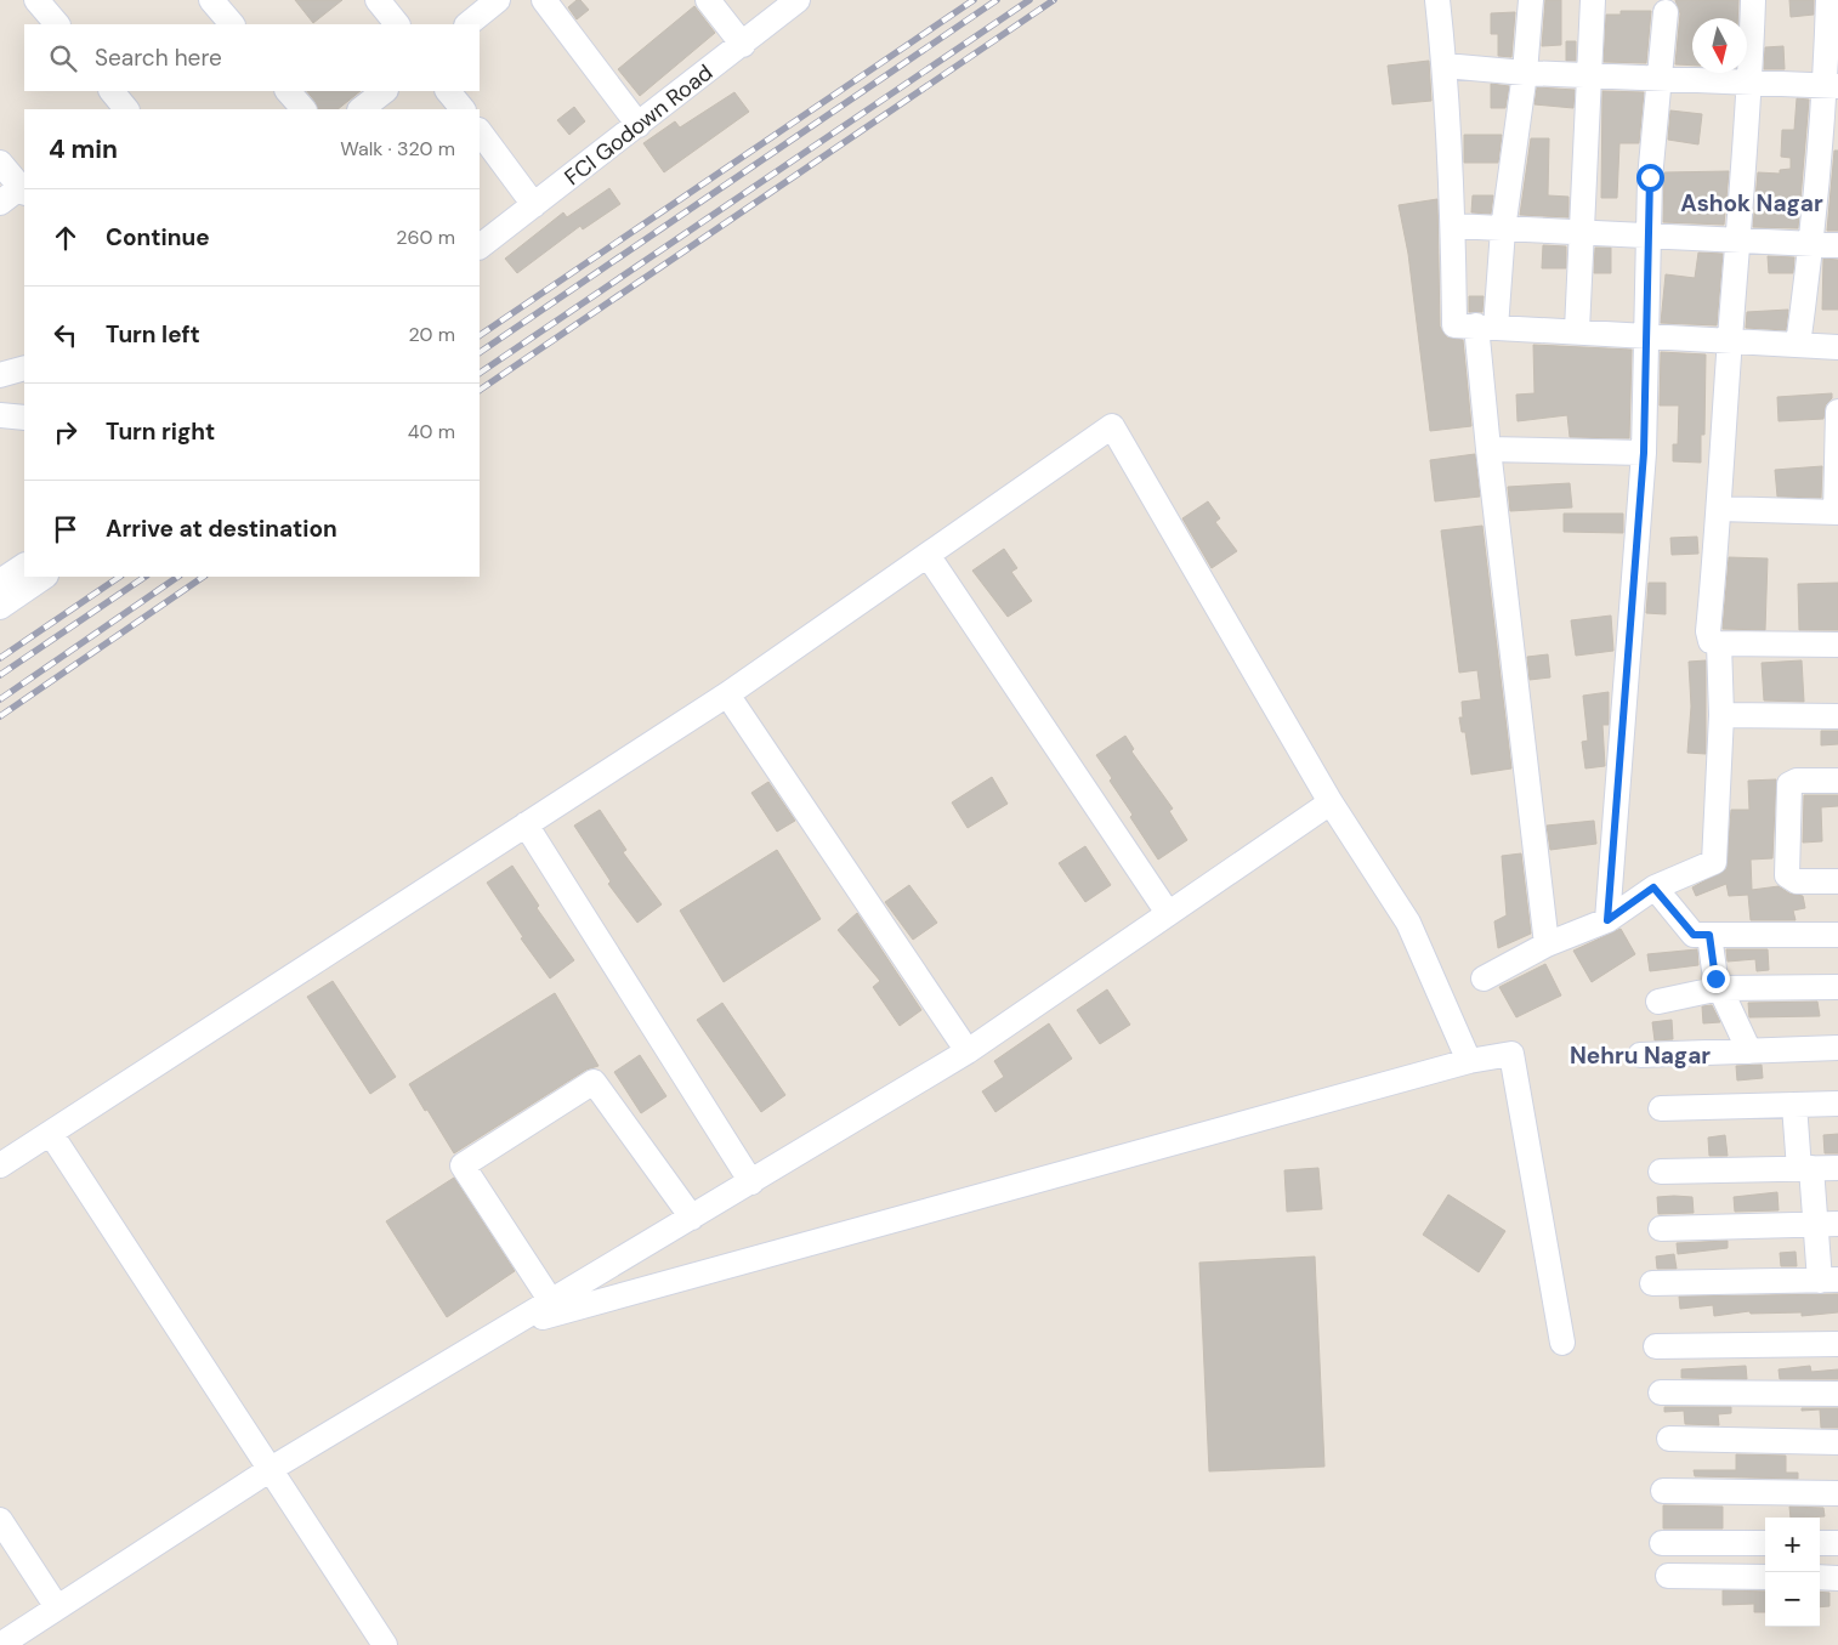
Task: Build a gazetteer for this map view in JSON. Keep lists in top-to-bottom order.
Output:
{
  "streets": {
    "street": ["FCI Godown Road"]
  },
  "districts": ["Ashok Nagar", "Nehru Nagar"],
  "north": "bottom",
  "page": {
    "search": "Search here",
    "heading": ["4 min", "Walk · 320 m"],
    "list": [
      ["Continue", "260 m"],
      ["Turn left", "20 m"],
      ["Turn right", "40 m"],
      "Arrive at destination"
    ],
    "map_buttons": ["+", "−"]
  }
}
